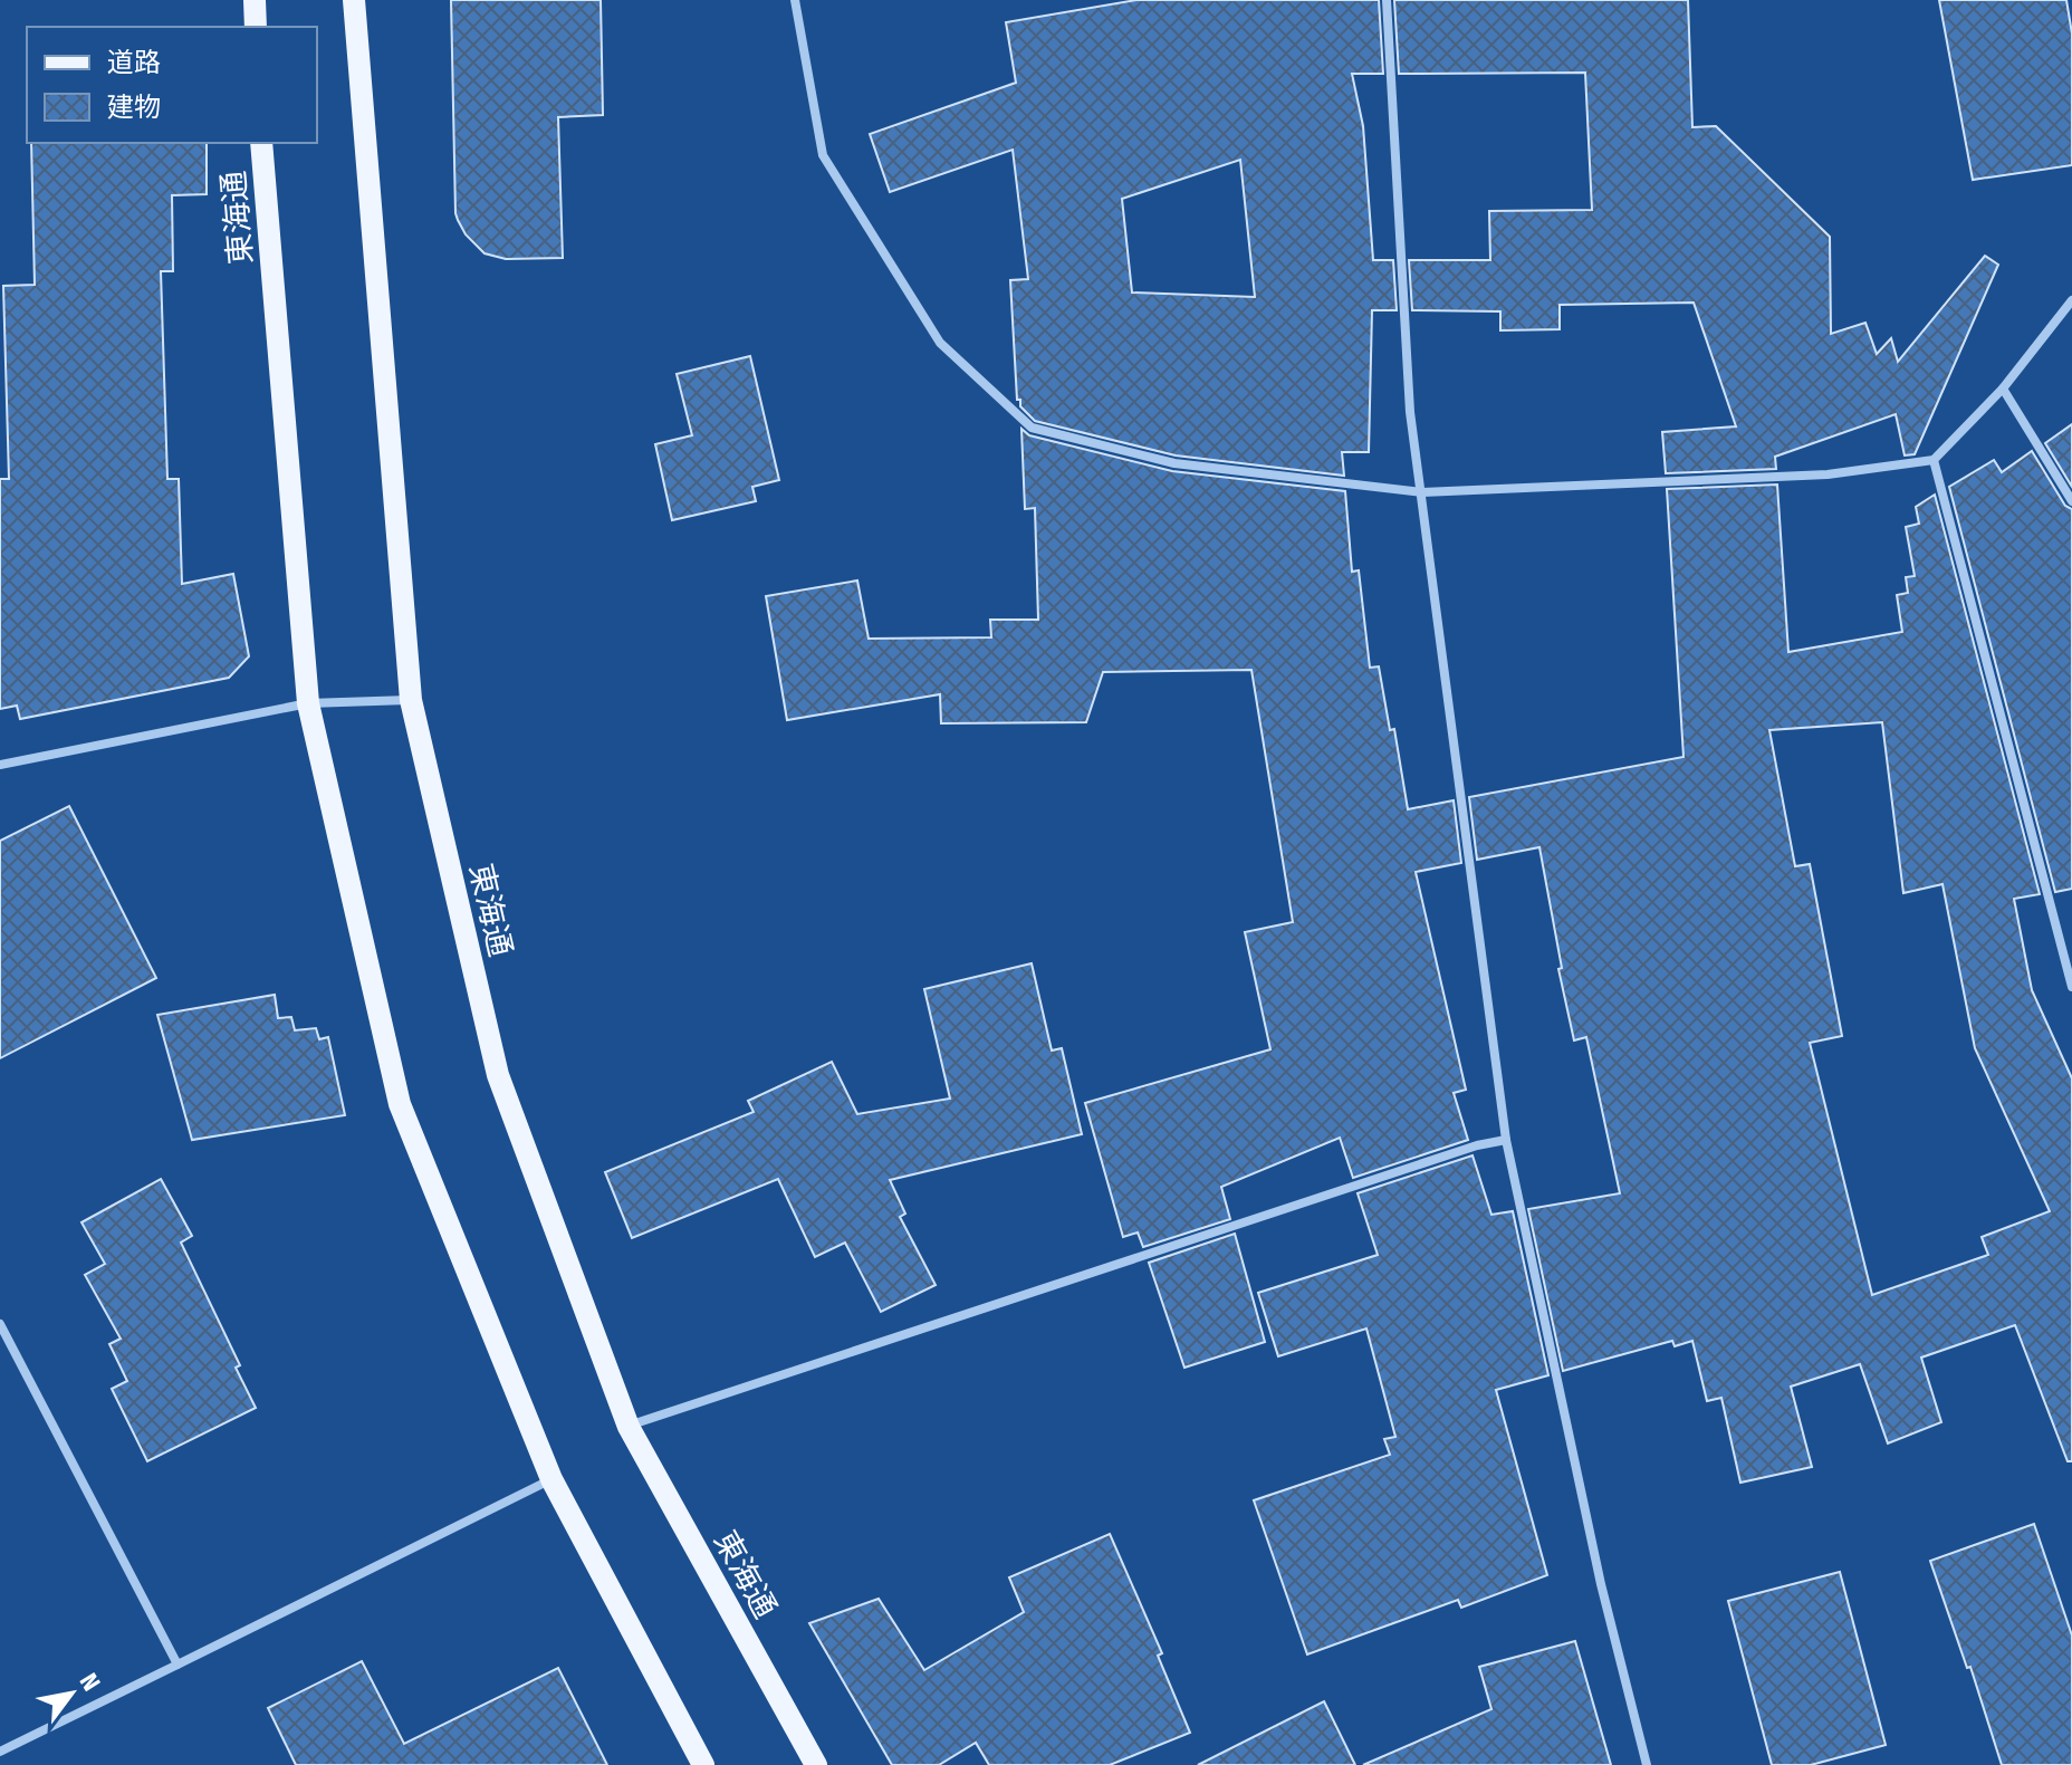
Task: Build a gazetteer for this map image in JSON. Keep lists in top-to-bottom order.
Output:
{
  "streets": {
    "main road": ["東海通"]
  },
  "legend": ["道路", "建物"],
  "north": "top right"
}
